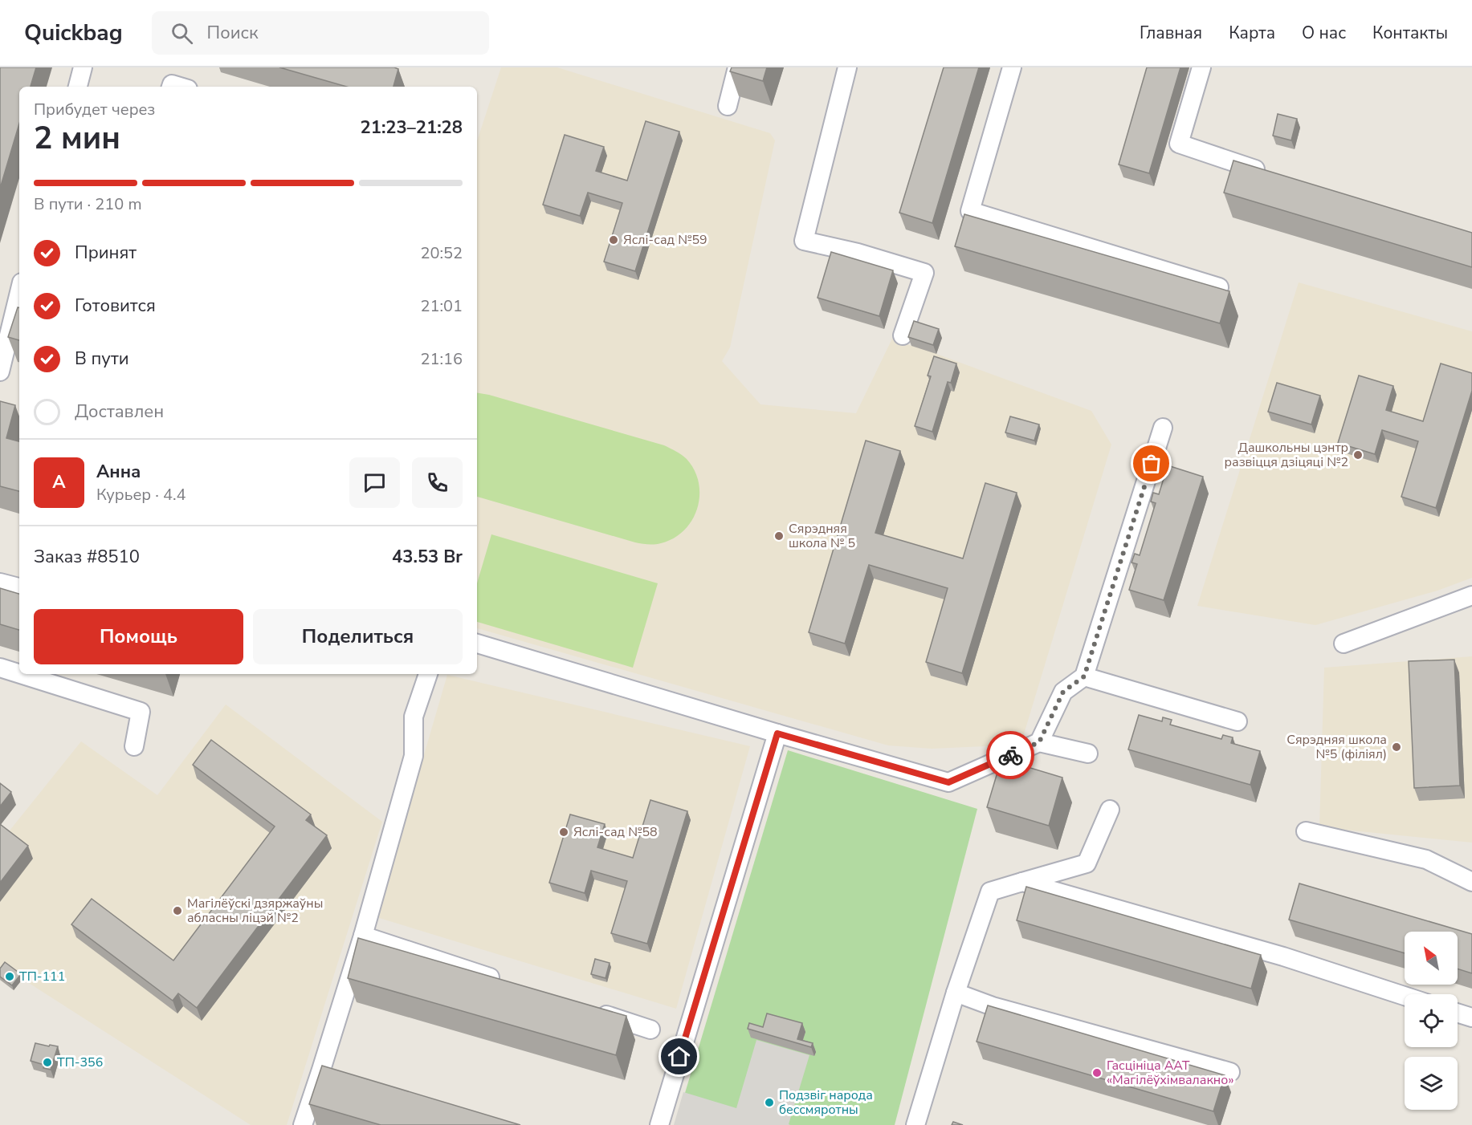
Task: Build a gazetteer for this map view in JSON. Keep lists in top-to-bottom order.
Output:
{
  "places": [
    "Яслі-сад №59",
    "Дашкольны цэнтр развіцця дзіцяці №2",
    "Сярэдняя школа № 5",
    "Сярэдняя школа №5 (філіял)",
    "Яслі-сад №58",
    "Магілёўскі дзяржаўны абласны ліцэй №2",
    "ТП-111",
    "ТП-356",
    "Гасцініца ААТ «Магілёўхімвалакно»",
    "Подзвіг народа бессмяротны"
  ],
  "north": "top left",
  "page": {
    "header": "Quickbag",
    "search": "Поиск",
    "nav": [
      "Главная",
      "Карта",
      "О нас",
      "Контакты"
    ],
    "heading": ["2 мин", "Прибудет через", "21:23–21:28"],
    "panel": [
      "Анна",
      "Курьер · 4.4",
      "Заказ #8510",
      "43.53 Br"
    ],
    "bar": "В пути · 210 m",
    "list": [
      ["Принят", "20:52"],
      ["Готовится", "21:01"],
      ["В пути", "21:16"],
      "Доставлен"
    ],
    "round": "А",
    "buttons": ["Помощь", "Поделиться"]
  }
}
